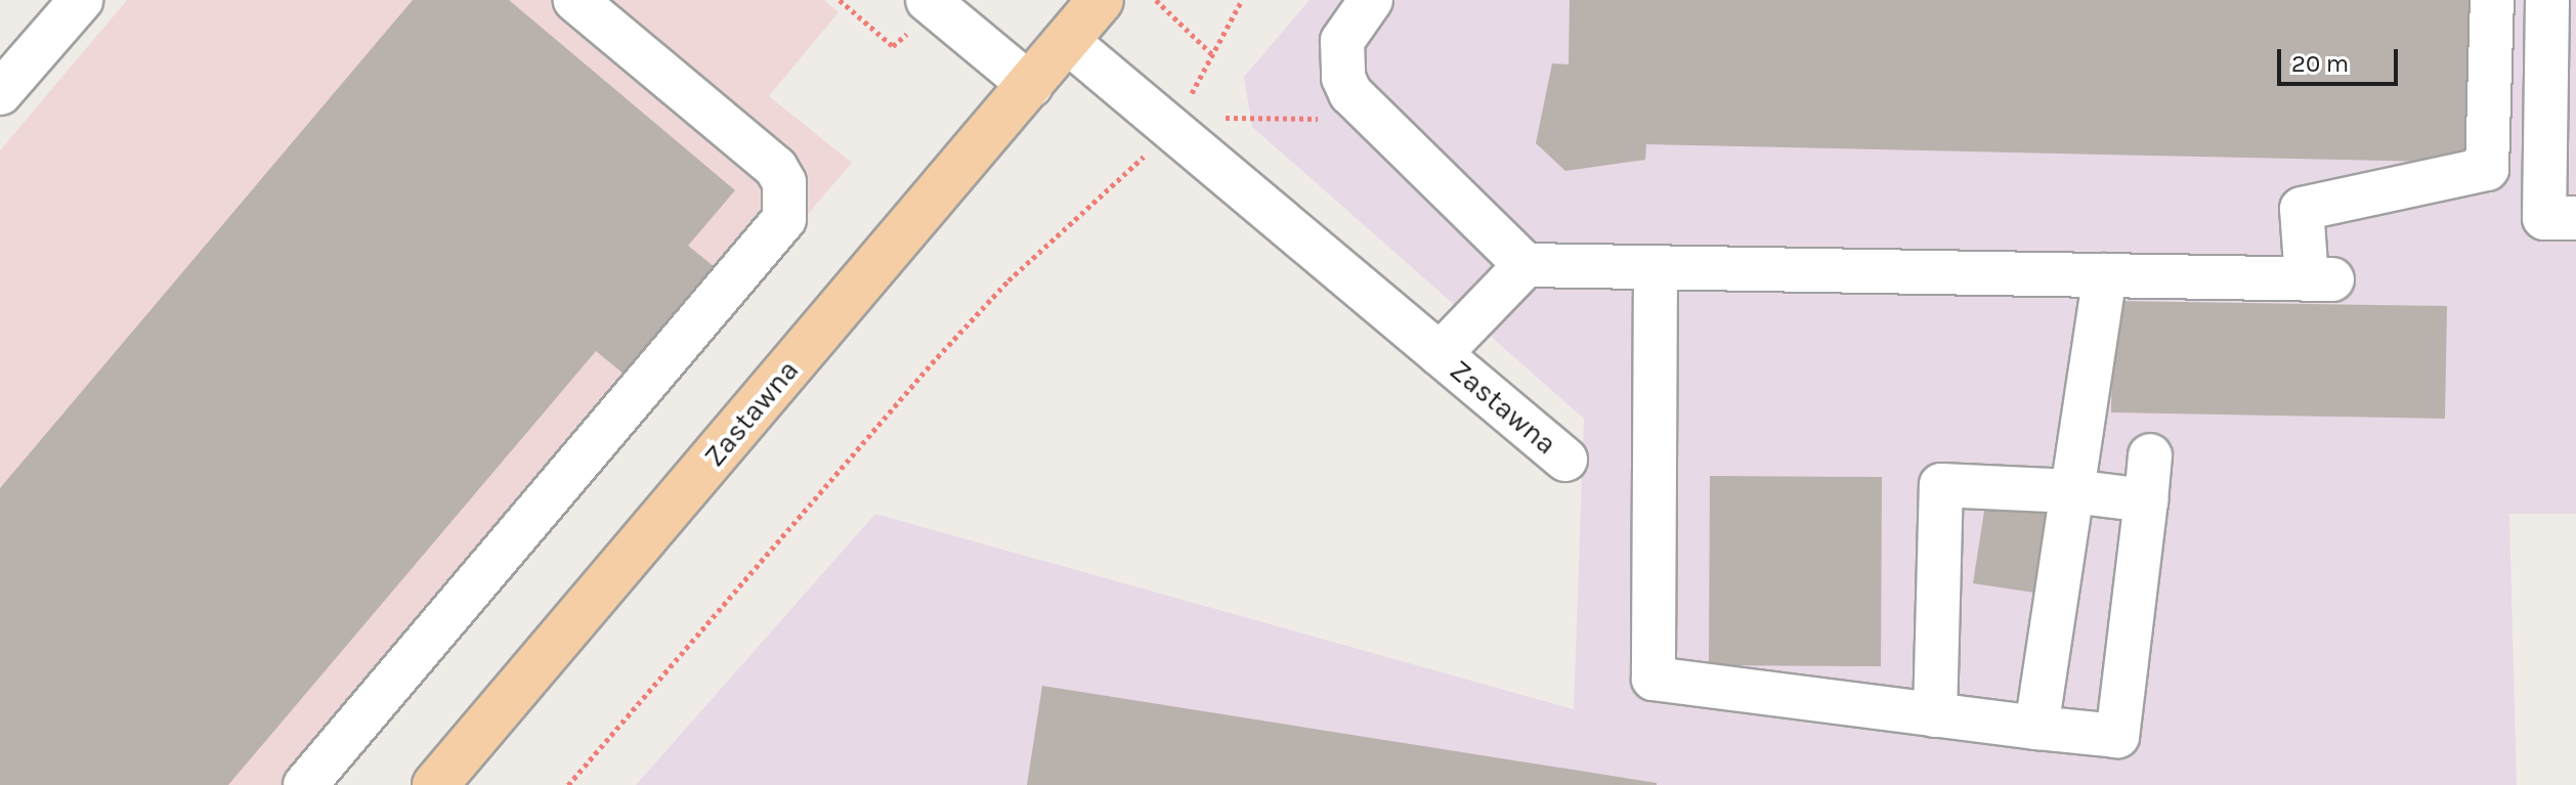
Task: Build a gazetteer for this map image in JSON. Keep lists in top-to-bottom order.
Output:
{
  "streets": {
    "main road": ["Zastawna"]
  },
  "scale_bar": "20 m"
}
